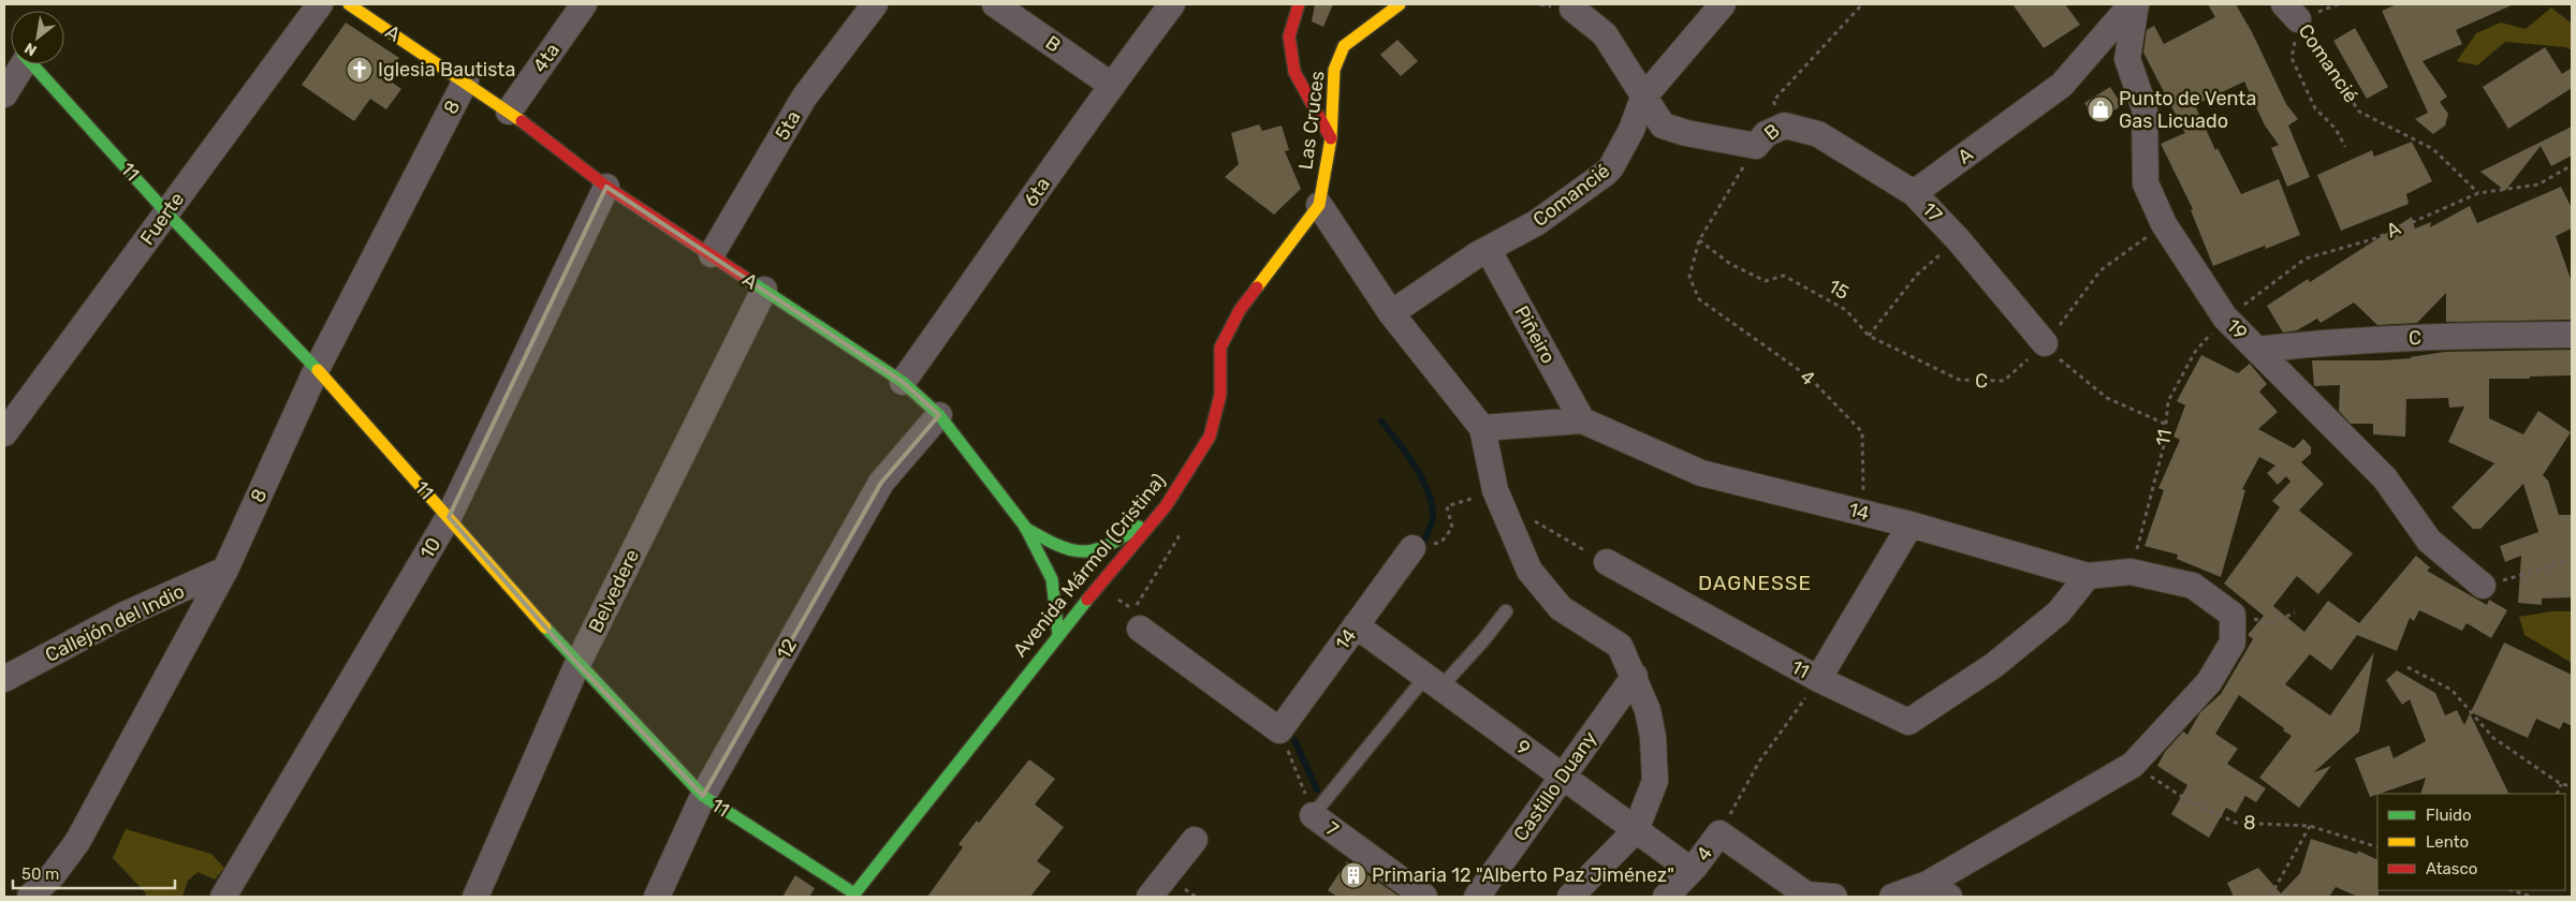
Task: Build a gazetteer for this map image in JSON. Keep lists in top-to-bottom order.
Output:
{
  "streets": {
    "main road": [
      "A",
      "Las Cruces",
      "11",
      "Avenida Mármol (Cristina)"
    ],
    "street": [
      "B",
      "4ta",
      "Comancié",
      "8",
      "5ta",
      "6ta",
      "17",
      "Fuerte",
      "19",
      "Piñeiro",
      "C",
      "4",
      "14",
      "10",
      "Belvedere",
      "Callejón del Indio",
      "12",
      "9",
      "Castillo Duany",
      "7"
    ],
    "path": ["15"]
  },
  "crossings": [
    ["A", "4ta"],
    ["A", "Comancié"],
    ["A", "8"],
    ["A", "5ta"],
    ["A", "11"],
    ["A", "6ta"],
    ["A", "17"],
    ["A", "19"],
    ["A", "10"],
    ["A", "Avenida Mármol (Cristina)"],
    ["A", "Belvedere"],
    ["A", "12"],
    ["B", "6ta"],
    ["B", "17"],
    ["B", "15"],
    ["B", "4"],
    ["Comancié", "Piñeiro"],
    ["8", "11"],
    ["8", "Callejón del Indio"],
    ["Las Cruces", "Avenida Mármol (Cristina)"],
    ["11", "Fuerte"],
    ["11", "19"],
    ["11", "14"],
    ["11", "10"],
    ["11", "Avenida Mármol (Cristina)"],
    ["11", "Belvedere"],
    ["11", "12"],
    ["17", "C"],
    ["15", "C"],
    ["19", "C"],
    ["Piñeiro", "14"],
    ["4", "14"],
    ["4", "9"],
    ["14", "9"],
    ["14", "7"],
    ["9", "Castillo Duany"]
  ],
  "districts": ["DAGNESSE"],
  "places": {
    "church": ["Iglesia Bautista"],
    "shop": ["Punto de Venta Gas Licuado"],
    "building": ["Primaria 12 \"Alberto Paz Jiménez\""]
  },
  "legend": ["Fluido", "Lento", "Atasco"],
  "scale_bar": "50 m",
  "north": "bottom left"
}
